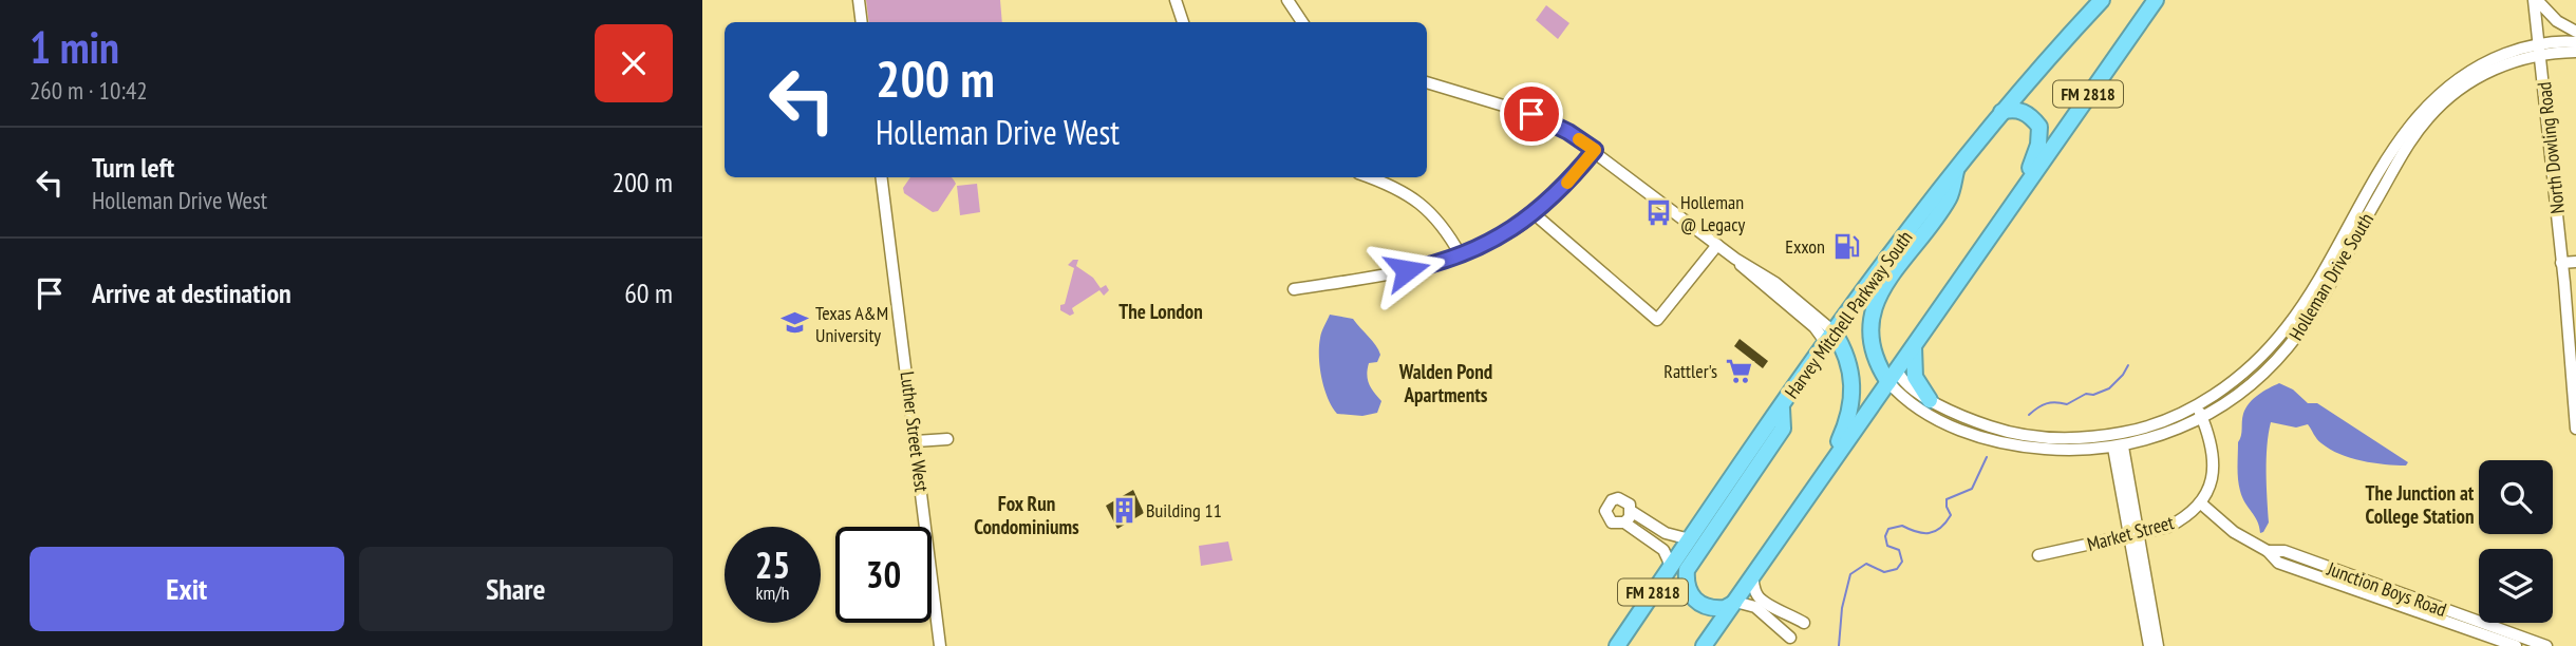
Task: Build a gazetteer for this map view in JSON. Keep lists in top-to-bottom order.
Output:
{
  "streets": {
    "highway": ["FM 2818", "Harvey Mitchell Parkway South"],
    "street": [
      "North Dowling Road",
      "Holleman Drive South",
      "Luther Street West",
      "Market Street",
      "Junction Boys Road"
    ]
  },
  "crossings": [
    ["FM 2818", "Holleman Drive South"],
    ["North Dowling Road", "Holleman Drive South"],
    ["Market Street", "Junction Boys Road"]
  ],
  "districts": [
    "The London",
    "Walden Pond Apartments",
    "The Junction at College Station",
    "Fox Run Condominiums"
  ],
  "places": {
    "bus stop": ["Holleman @ Legacy"],
    "fuel station": ["Exxon"],
    "school or university": ["Texas A&M University"],
    "supermarket": ["Rattler's"],
    "building": ["Building 11"]
  },
  "page": {
    "heading": ["1 min", "260 m · 10:42"],
    "turn": ["200 m", "Holleman Drive West"],
    "list": [
      {
        "name": "Turn left",
        "note": "Holleman Drive West",
        "value": "200 m"
      },
      {
        "name": "Arrive at destination",
        "value": "60 m"
      }
    ],
    "speed": "25 km/h",
    "limit": "30",
    "buttons": ["Exit", "Share"]
  }
}
